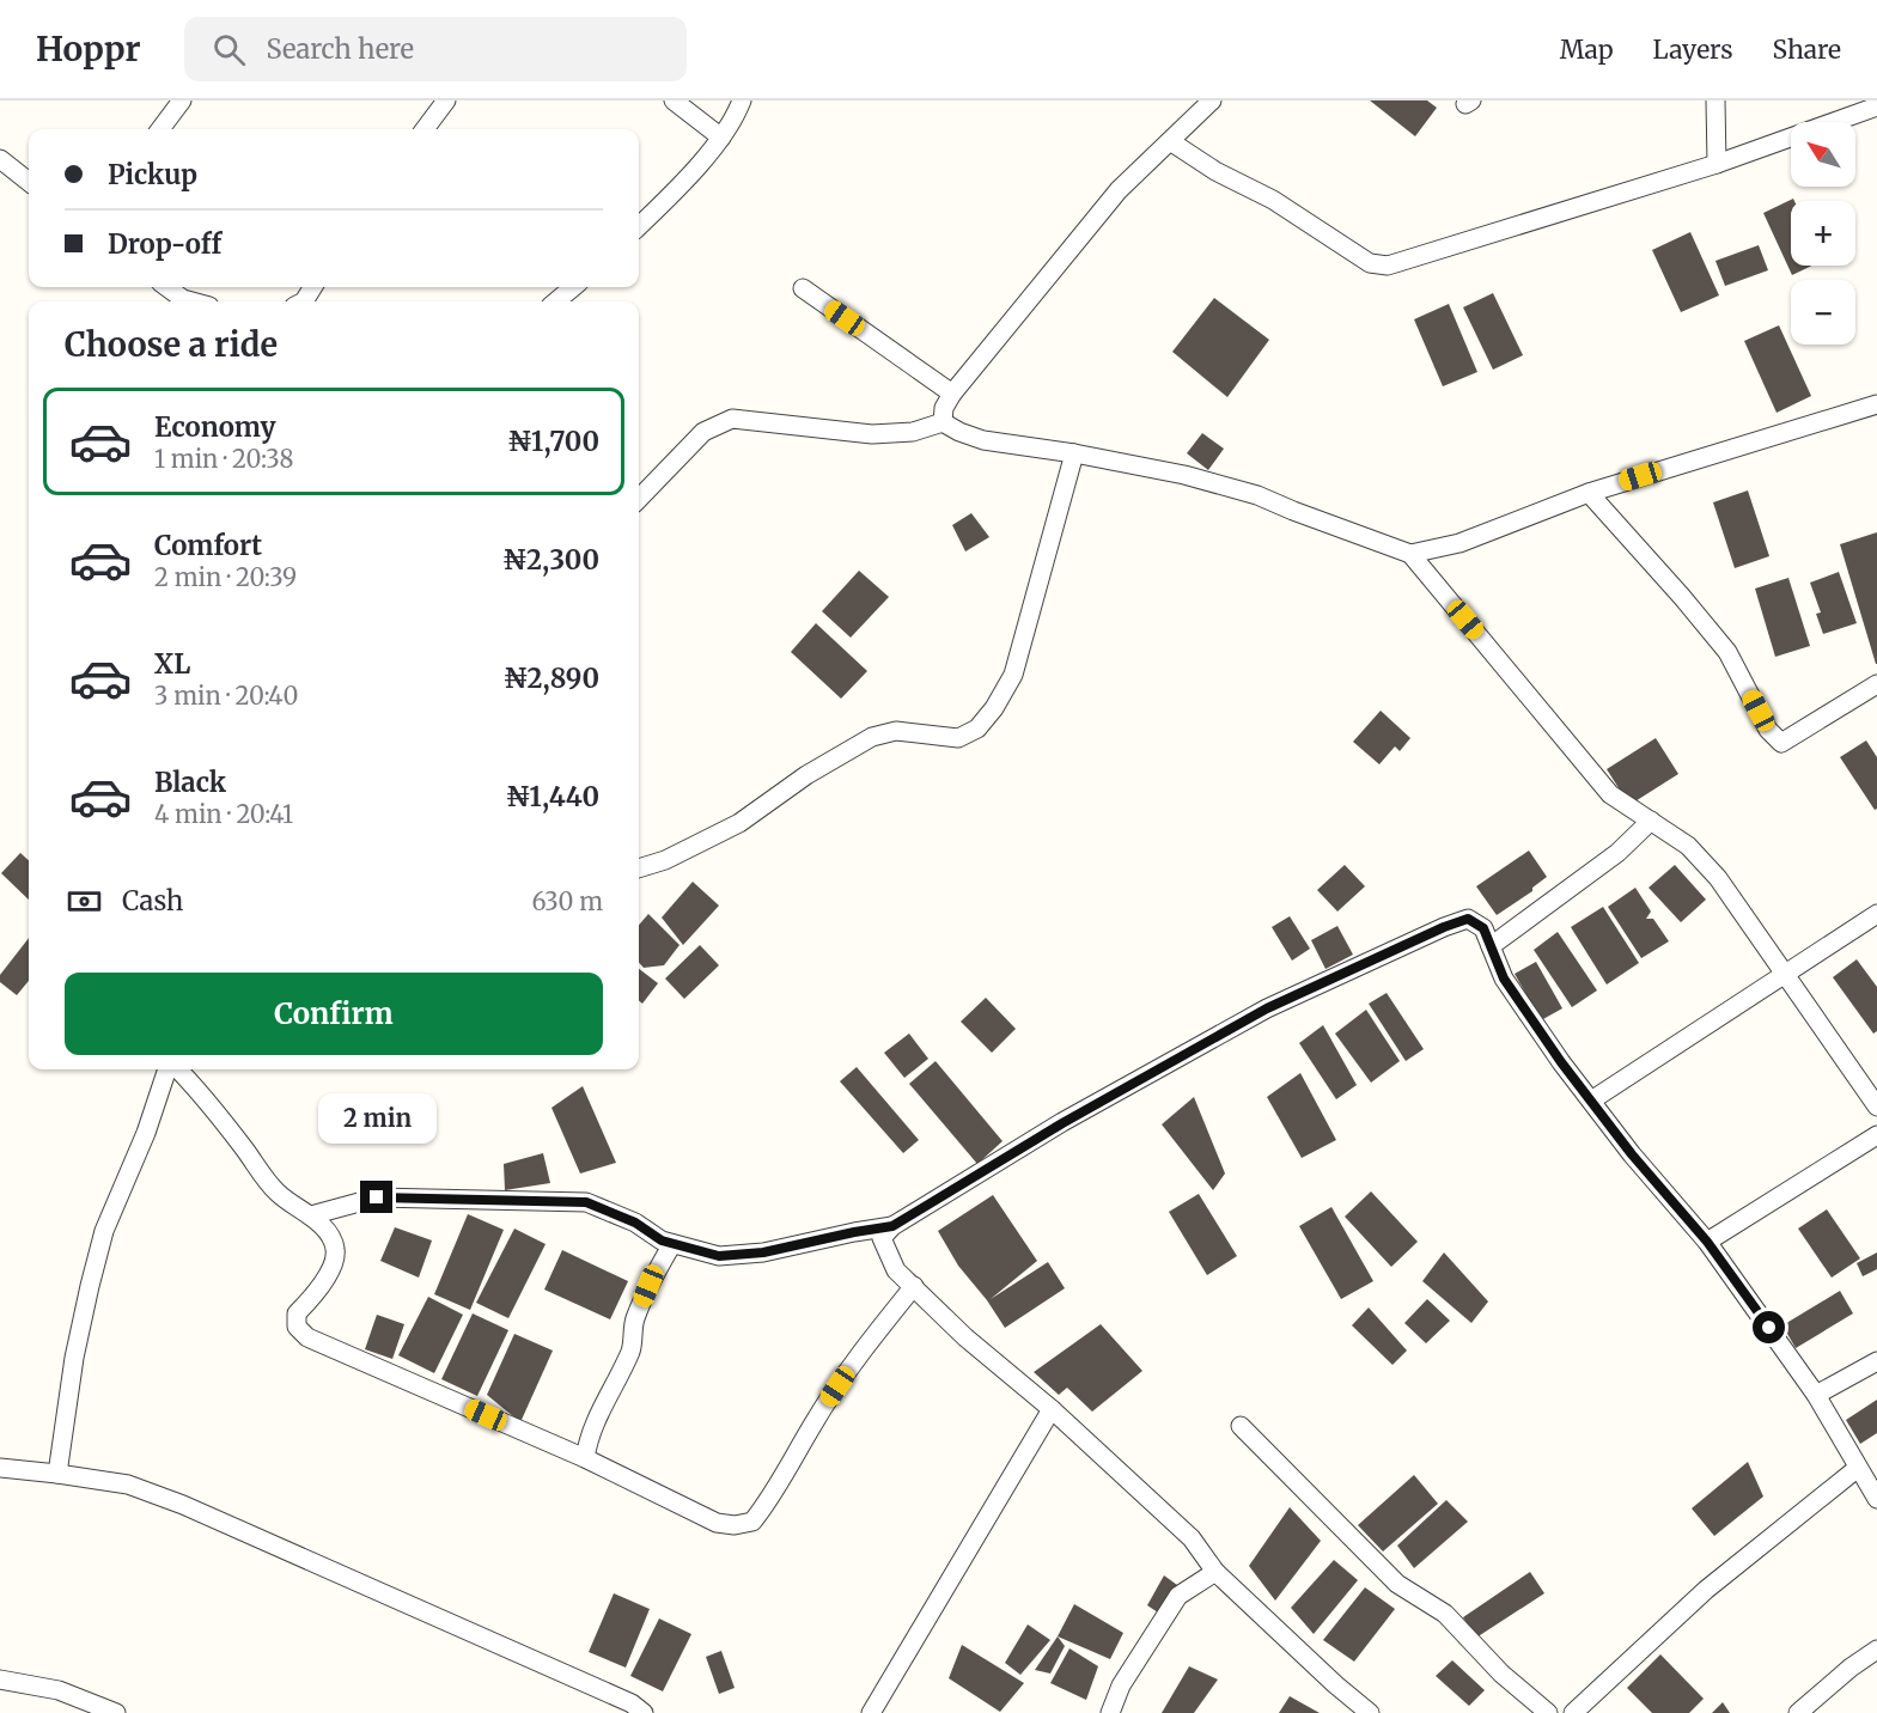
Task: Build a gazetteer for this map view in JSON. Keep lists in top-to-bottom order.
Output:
{
  "north": "top left",
  "page": {
    "header": "Hoppr",
    "search": "Search here",
    "nav": ["Map", "Layers", "Share"],
    "map_buttons": ["+", "−"],
    "banner": ["Pickup", "Drop-off"],
    "heading": "Choose a ride",
    "list": [
      {
        "name": "Economy",
        "note": "1 min · 20:38",
        "value": "₦1,700"
      },
      {
        "name": "Comfort",
        "note": "2 min · 20:39",
        "value": "₦2,300"
      },
      {
        "name": "XL",
        "note": "3 min · 20:40",
        "value": "₦2,890"
      },
      {
        "name": "Black",
        "note": "4 min · 20:41",
        "value": "₦1,440"
      }
    ],
    "pay": ["Cash", "630 m"],
    "buttons": "Confirm",
    "bubble": "2 min"
  }
}
